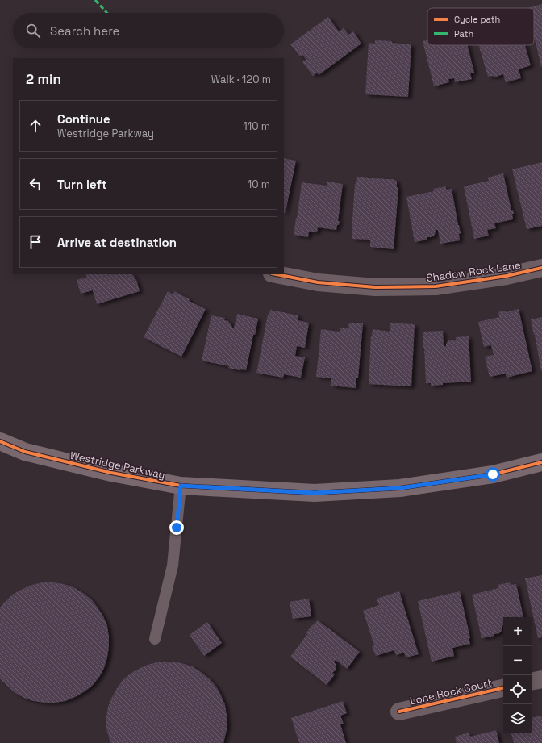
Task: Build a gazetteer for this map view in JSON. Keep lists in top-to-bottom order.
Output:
{
  "streets": {
    "street": ["Shadow Rock Lane", "Westridge Parkway", "Lone Rock Court"]
  },
  "legend": ["Cycle path", "Path"],
  "page": {
    "search": "Search here",
    "heading": ["2 min", "Walk · 120 m"],
    "list": [
      ["Continue", "Westridge Parkway", "110 m"],
      ["Turn left", "10 m"],
      "Arrive at destination"
    ],
    "map_buttons": ["+", "−"]
  }
}
